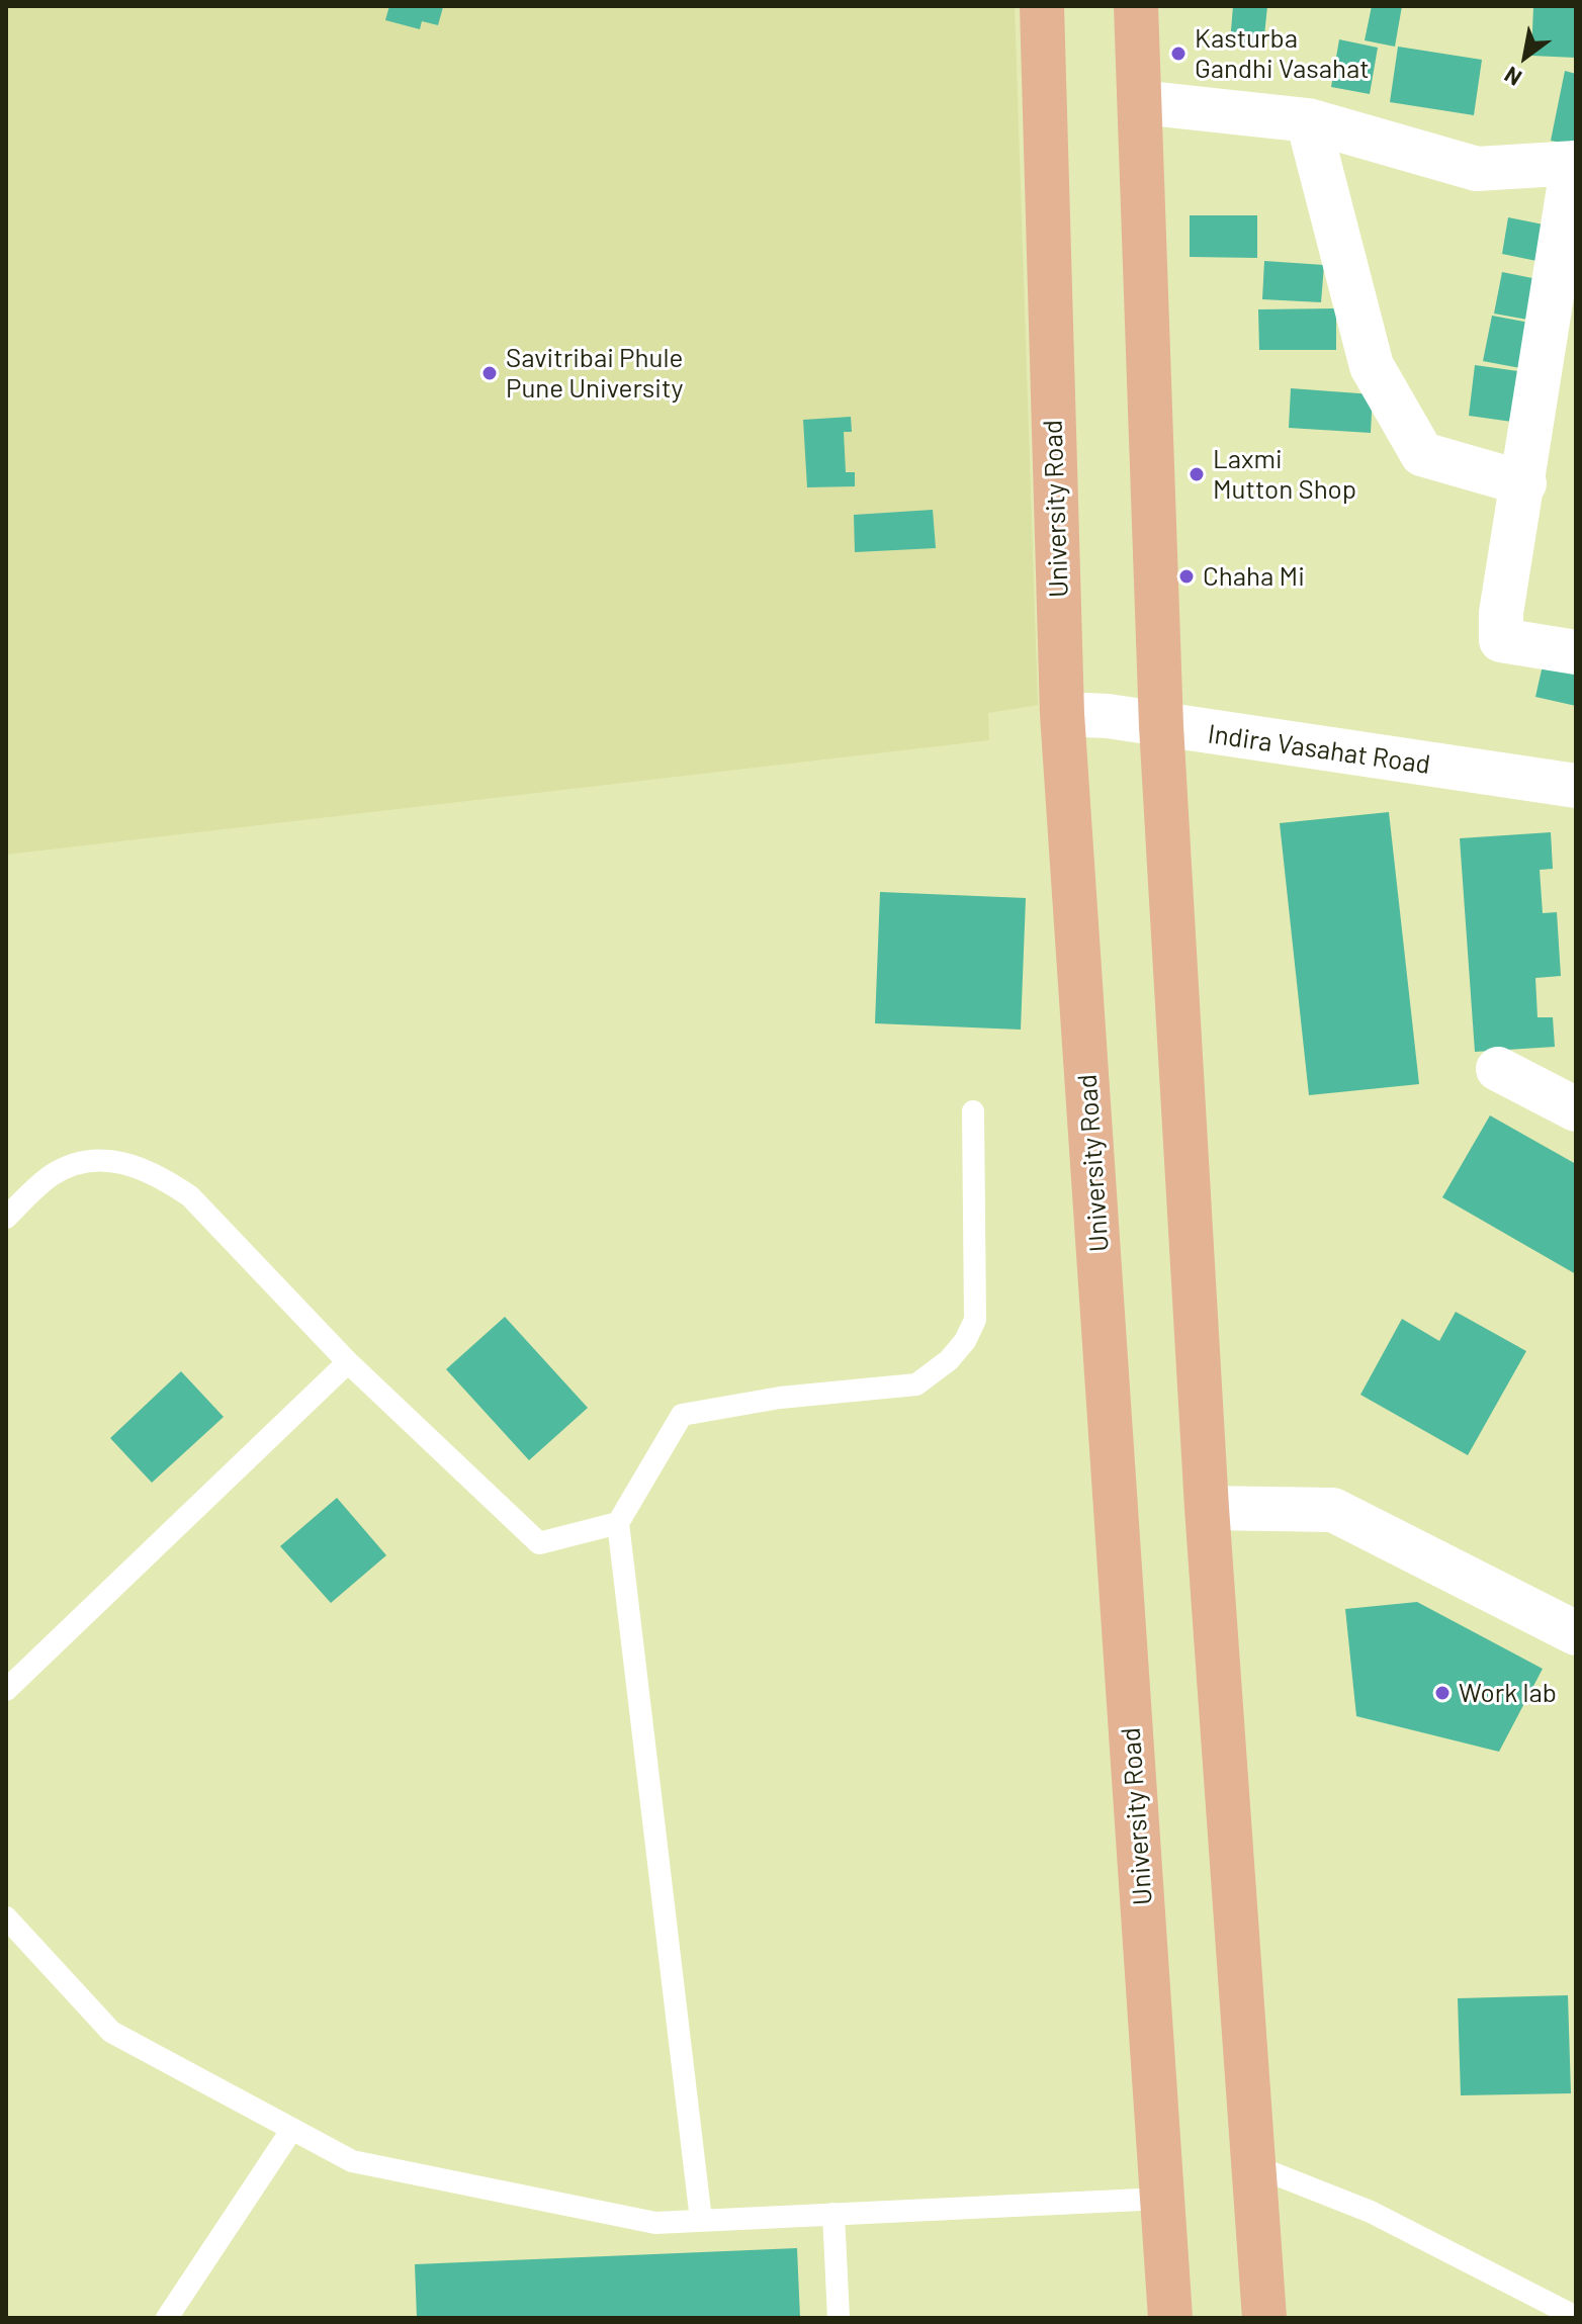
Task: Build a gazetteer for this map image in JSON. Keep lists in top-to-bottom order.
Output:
{
  "streets": {
    "main road": ["University Road"],
    "street": ["Indira Vasahat Road"]
  },
  "crossings": [
    ["University Road", "Indira Vasahat Road"]
  ],
  "places": [
    "Kasturba Gandhi Vasahat",
    "Savitribai Phule Pune University",
    "Laxmi Mutton Shop",
    "Chaha Mi",
    "Work lab"
  ],
  "north": "bottom left"
}
